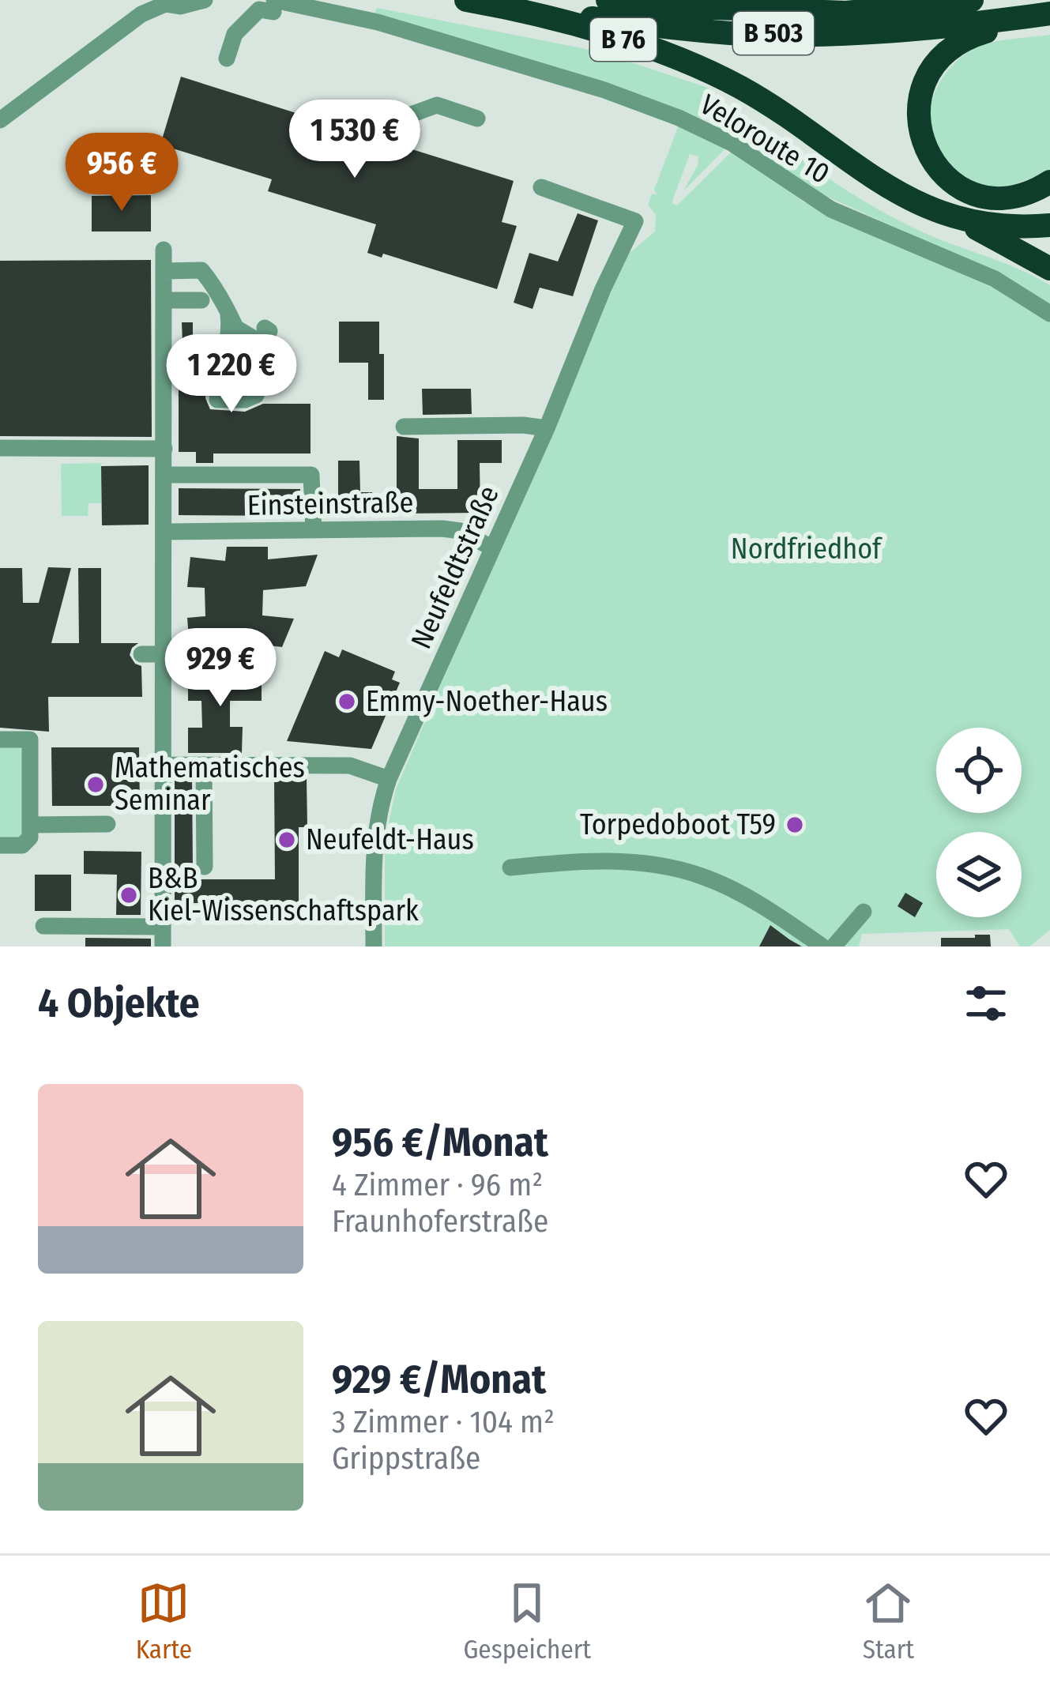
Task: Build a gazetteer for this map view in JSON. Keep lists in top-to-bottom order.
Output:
{
  "streets": {
    "highway": ["B 503", "B 76"],
    "street": ["Veloroute 10", "Einsteinstraße", "Neufeldtstraße"]
  },
  "crossings": [
    ["B 503", "B 76"],
    ["Einsteinstraße", "Neufeldtstraße"]
  ],
  "parks": ["Nordfriedhof"],
  "places": [
    "Emmy-Noether-Haus",
    "Mathematisches Seminar",
    "Torpedoboot T59",
    "Neufeldt-Haus",
    "B&B Kiel-Wissenschaftspark"
  ],
  "page": {
    "price": [
      "1 530 €",
      "956 €",
      "1 220 €",
      "929 €"
    ],
    "heading": "4 Objekte",
    "list": [
      {
        "name": "956 €/Monat",
        "note": "4 Zimmer · 96 m² · Fraunhoferstraße"
      },
      {
        "name": "929 €/Monat",
        "note": "3 Zimmer · 104 m² · Grippstraße"
      }
    ],
    "tabs": ["Karte", "Gespeichert", "Start"]
  }
}
